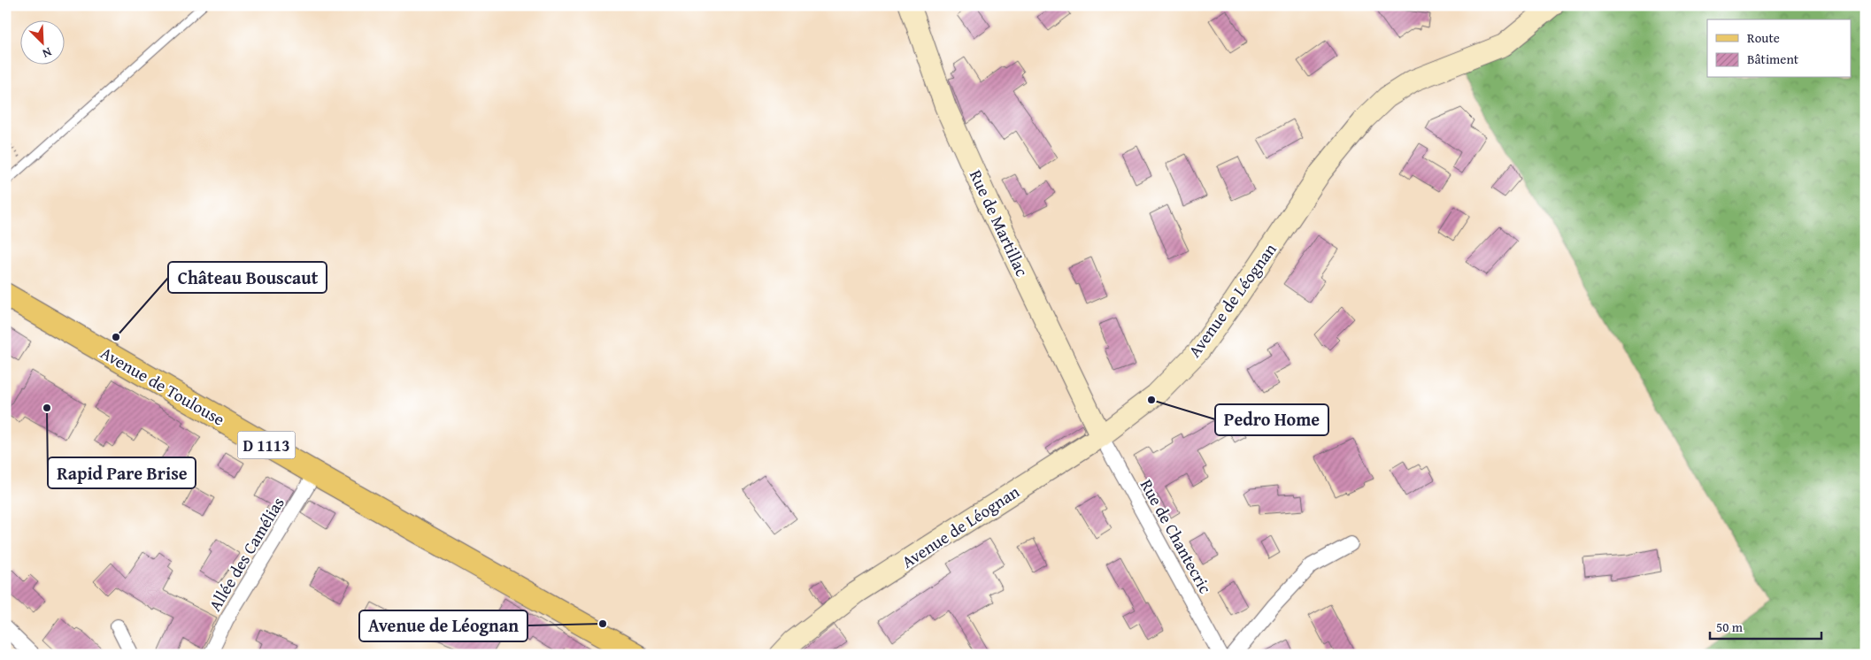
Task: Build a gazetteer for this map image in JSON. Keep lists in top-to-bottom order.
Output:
{
  "streets": {
    "main road": ["Avenue de Toulouse", "D 1113"],
    "street": [
      "Rue de Martillac",
      "Avenue de Léognan",
      "Rue de Chantecric",
      "Allée des Camélias"
    ]
  },
  "crossings": [
    ["Rue de Martillac", "Avenue de Léognan"],
    ["Rue de Martillac", "Rue de Chantecric"],
    ["Avenue de Léognan", "Rue de Chantecric"],
    ["Avenue de Toulouse", "Allée des Camélias"]
  ],
  "places": [
    "Château Bouscaut",
    "Pedro Home",
    "Rapid Pare Brise",
    "Avenue de Léognan"
  ],
  "legend": ["Route", "Bâtiment"],
  "scale_bar": "50 m",
  "north": "bottom right"
}
